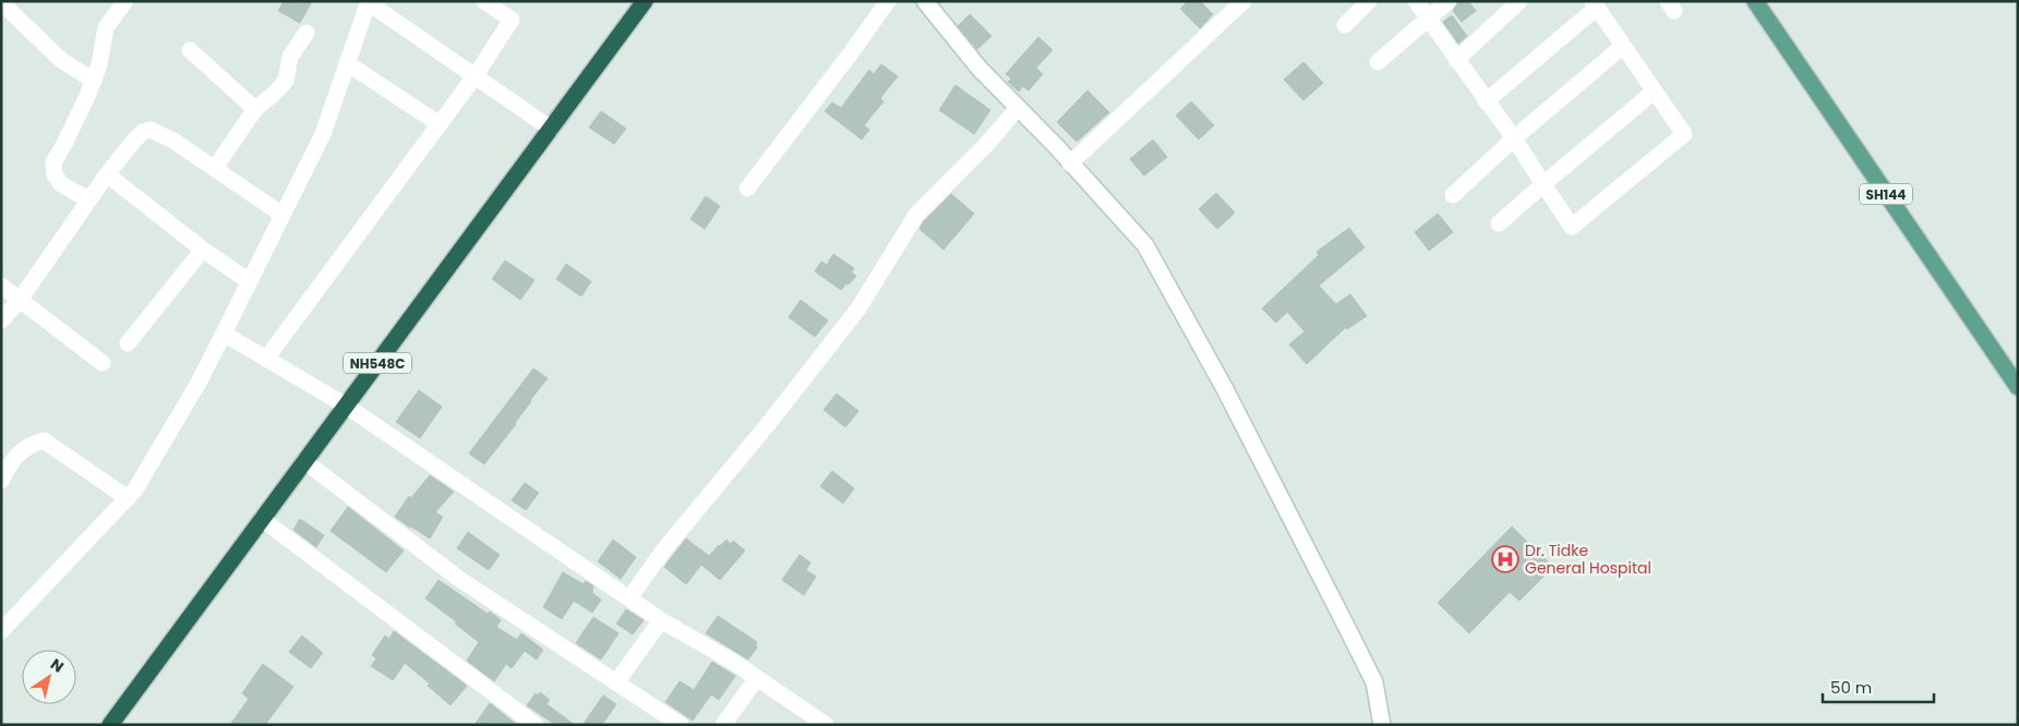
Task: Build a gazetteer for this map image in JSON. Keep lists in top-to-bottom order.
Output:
{
  "streets": {
    "highway": ["NH548C"],
    "main road": ["SH144"]
  },
  "places": {
    "hospital": ["Dr. Tidke General Hospital"]
  },
  "scale_bar": "50 m",
  "north": "top right"
}
